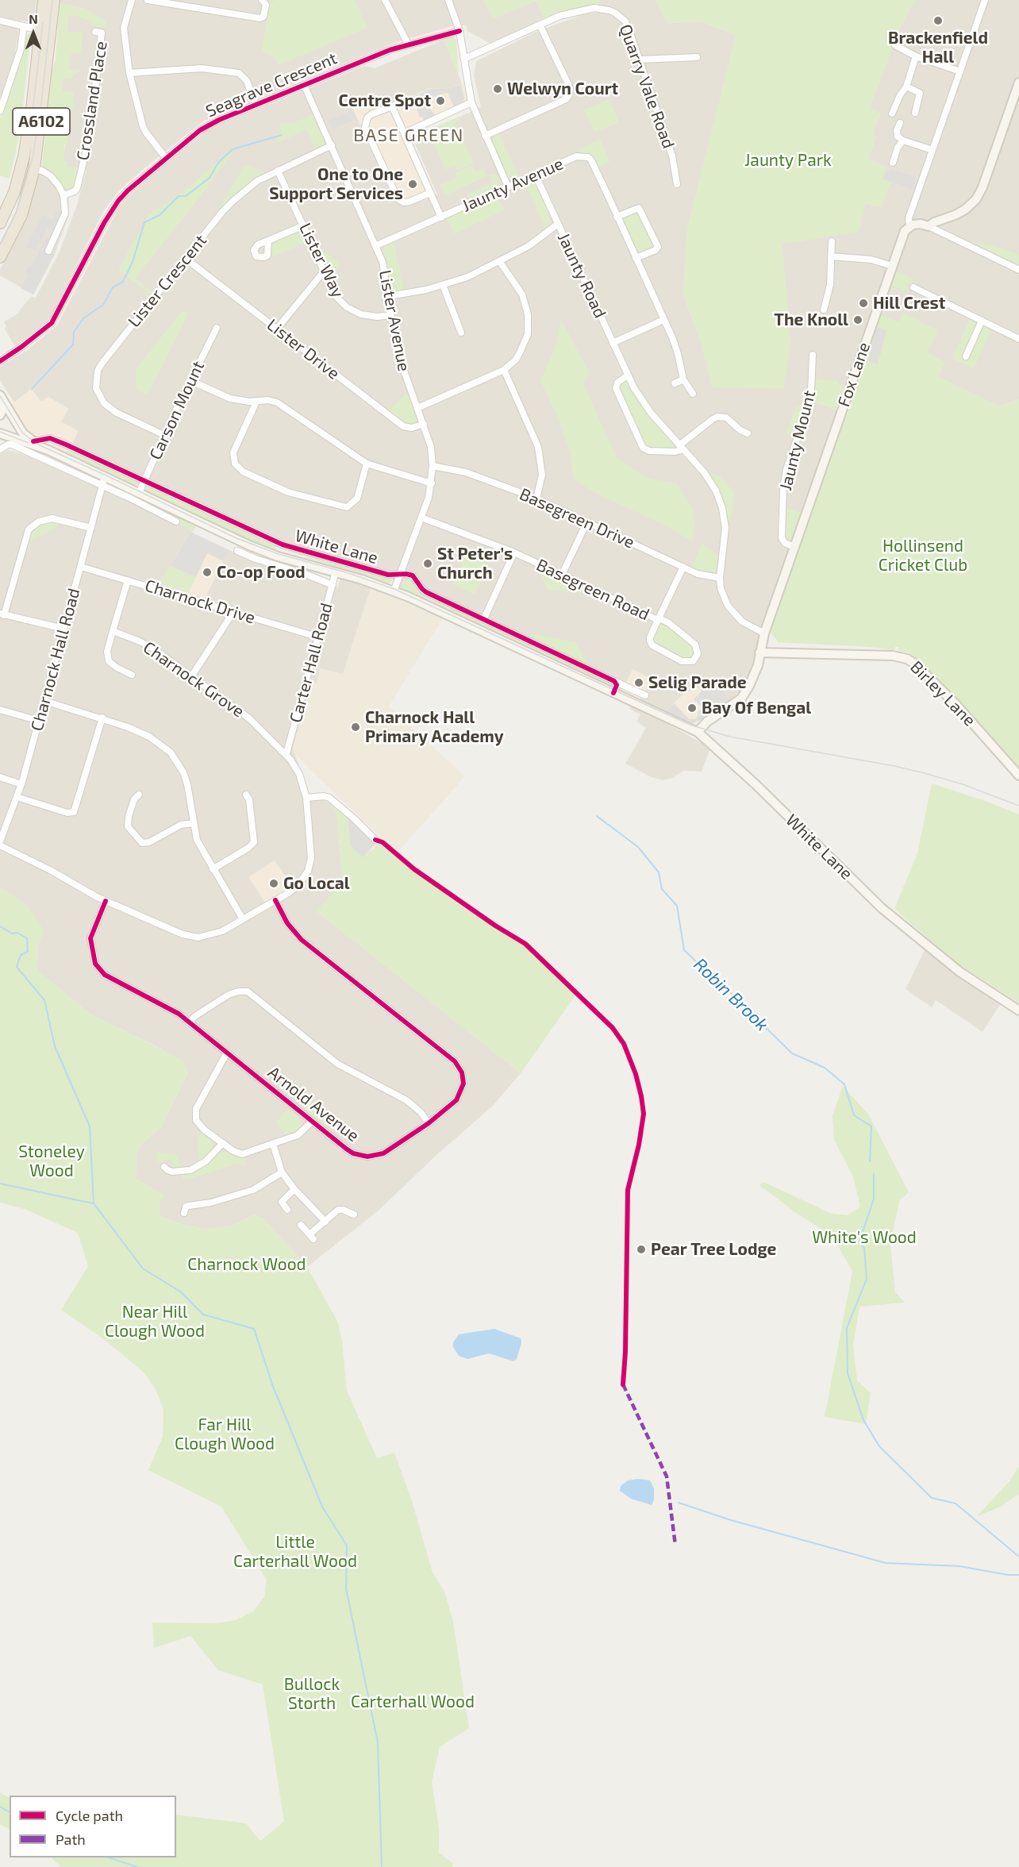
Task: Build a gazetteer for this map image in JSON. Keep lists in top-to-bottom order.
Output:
{
  "streets": {
    "highway": ["A6102"],
    "main road": ["Fox Lane", "White Lane", "Birley Lane"],
    "street": [
      "Seagrave Crescent",
      "Quarry Vale Road",
      "Crossland Place",
      "Jaunty Avenue",
      "Lister Way",
      "Jaunty Road",
      "Lister Crescent",
      "Lister Avenue",
      "Lister Drive",
      "Carson Mount",
      "Jaunty Mount",
      "Basegreen Drive",
      "Basegreen Road",
      "Charnock Drive",
      "Charnock Hall Road",
      "Carter Hall Road",
      "Charnock Grove",
      "Arnold Avenue"
    ]
  },
  "crossings": [
    ["Seagrave Crescent", "Lister Avenue"],
    ["Jaunty Avenue", "Jaunty Road"],
    ["Jaunty Avenue", "Lister Avenue"],
    ["Lister Way", "Lister Crescent"],
    ["Lister Way", "Lister Avenue"],
    ["Jaunty Road", "Fox Lane"],
    ["Jaunty Road", "Basegreen Drive"],
    ["Lister Crescent", "Lister Avenue"],
    ["Lister Crescent", "Lister Drive"],
    ["Lister Crescent", "Carson Mount"],
    ["Lister Avenue", "Lister Drive"],
    ["Lister Avenue", "Basegreen Drive"],
    ["Lister Avenue", "White Lane"],
    ["Lister Avenue", "Basegreen Road"],
    ["Fox Lane", "Jaunty Mount"],
    ["Fox Lane", "White Lane"],
    ["Fox Lane", "Birley Lane"],
    ["Carson Mount", "White Lane"],
    ["Basegreen Drive", "Basegreen Road"],
    ["White Lane", "Charnock Hall Road"],
    ["White Lane", "Carter Hall Road"],
    ["Charnock Drive", "Charnock Hall Road"],
    ["Charnock Drive", "Carter Hall Road"],
    ["Carter Hall Road", "Charnock Grove"],
    ["Charnock Grove", "Arnold Avenue"]
  ],
  "districts": ["BASE GREEN"],
  "water": ["Robin Brook"],
  "parks": [
    "Jaunty Park",
    "Hollinsend Cricket Club",
    "Stoneley Wood",
    "White's Wood",
    "Charnock Wood",
    "Near Hill Clough Wood",
    "Far Hill Clough Wood",
    "Little Carterhall Wood",
    "Bullock Storth",
    "Carterhall Wood"
  ],
  "places": [
    "Brackenfield Hall",
    "Welwyn Court",
    "Centre Spot",
    "One to One Support Services",
    "Hill Crest",
    "The Knoll",
    "St Peter’s Church",
    "Co-op Food",
    "Selig Parade",
    "Bay Of Bengal",
    "Charnock Hall Primary Academy",
    "Go Local",
    "Pear Tree Lodge"
  ],
  "legend": ["Cycle path", "Path"],
  "north": "top"
}
